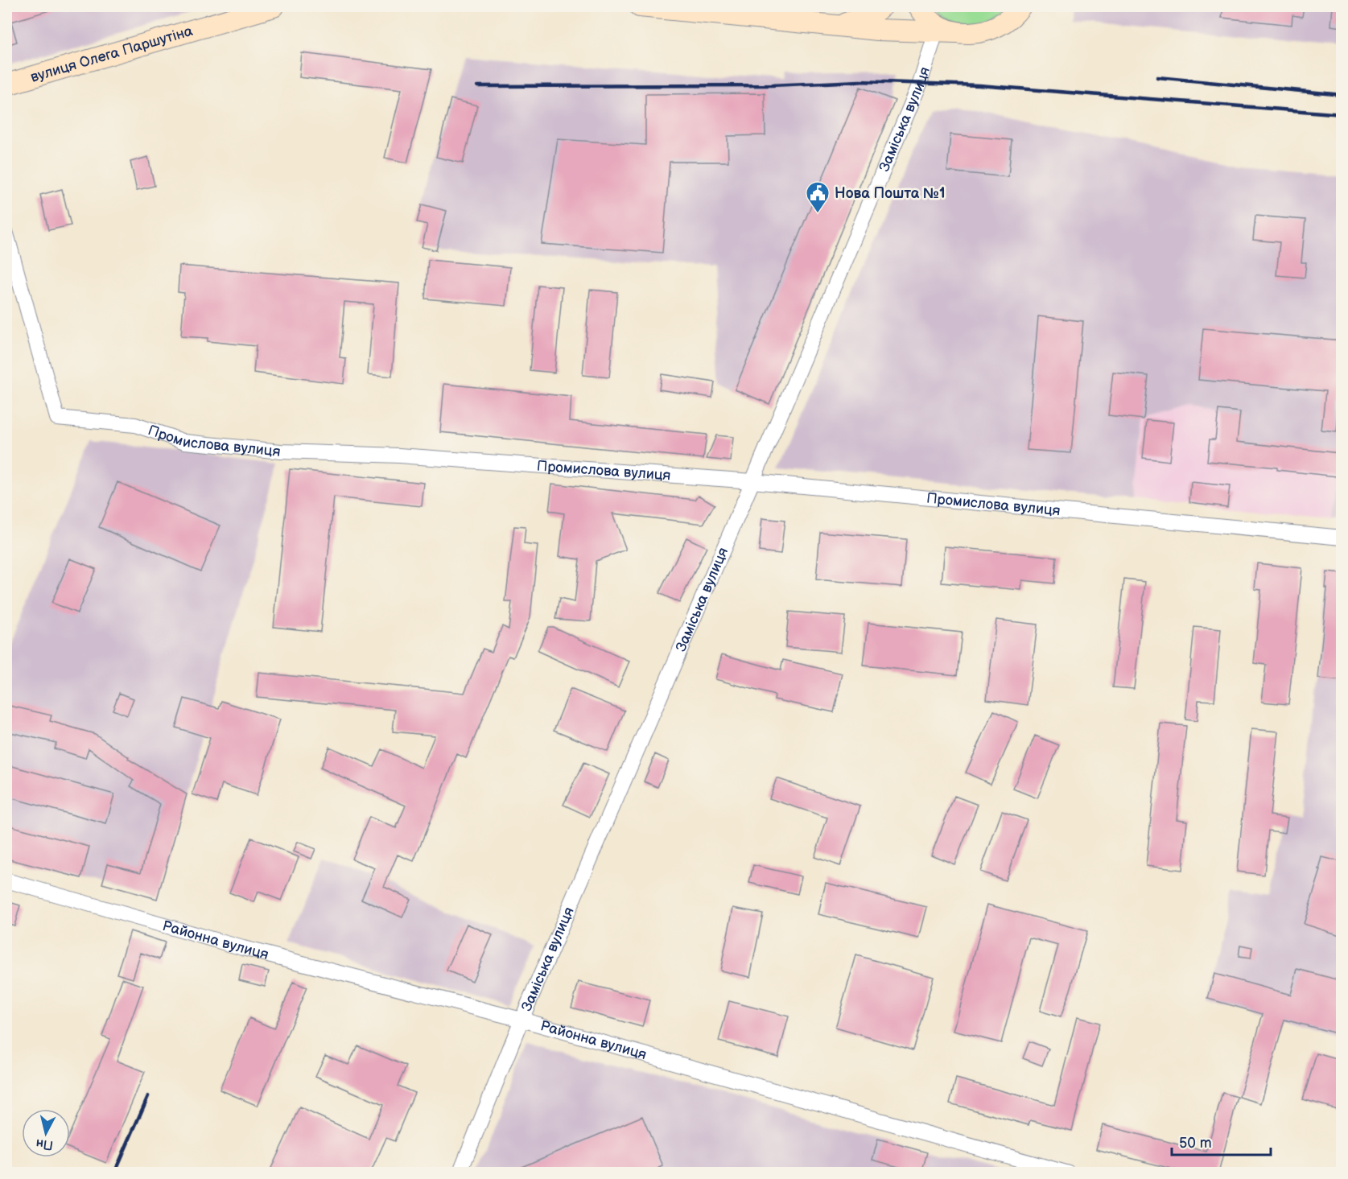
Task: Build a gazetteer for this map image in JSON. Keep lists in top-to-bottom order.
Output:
{
  "streets": {
    "street": [
      "вулиця Олега Паршутіна",
      "Заміська вулиця",
      "Промислова вулиця",
      "Районна вулиця"
    ]
  },
  "crossings": [
    ["Заміська вулиця", "Промислова вулиця"],
    ["Заміська вулиця", "Районна вулиця"]
  ],
  "places": {
    "public building": ["Нова Пошта №1"]
  },
  "scale_bar": "50 m",
  "north": "bottom"
}
